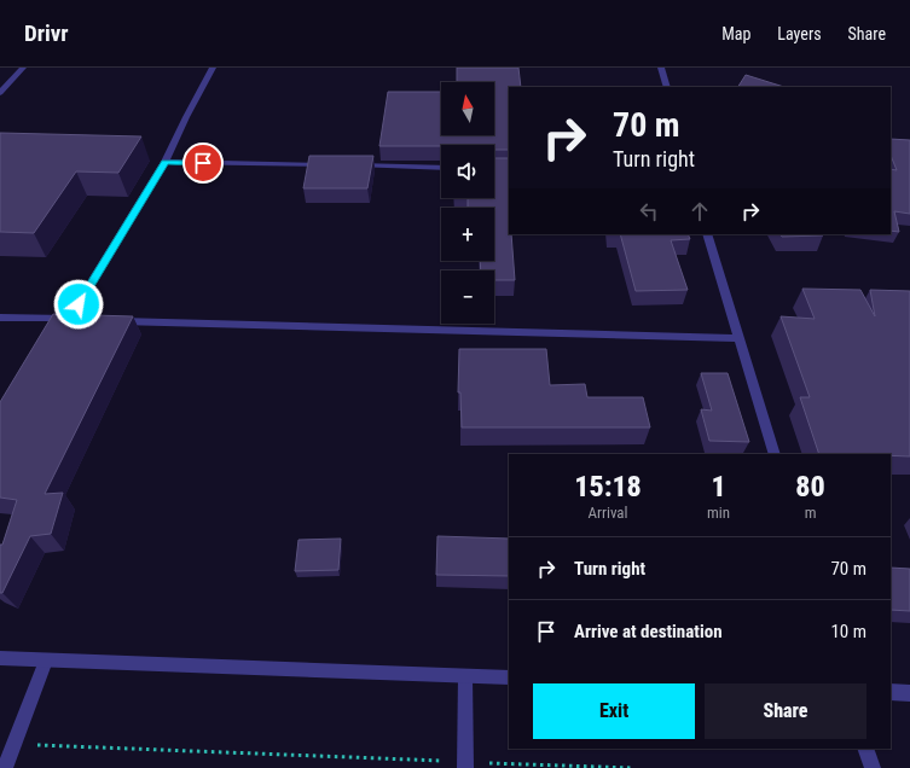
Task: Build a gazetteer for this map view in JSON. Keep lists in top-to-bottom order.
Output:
{
  "north": "top",
  "page": {
    "header": "Drivr",
    "nav": ["Map", "Layers", "Share"],
    "map_buttons": ["+", "−"],
    "turn": ["70 m", "Turn right"],
    "eta": [
      "15:18",
      "Arrival",
      "1",
      "min",
      "80",
      "m"
    ],
    "list": [
      {
        "name": "Turn right",
        "value": "70 m"
      },
      {
        "name": "Arrive at destination",
        "value": "10 m"
      }
    ],
    "buttons": ["Exit", "Share"]
  }
}
